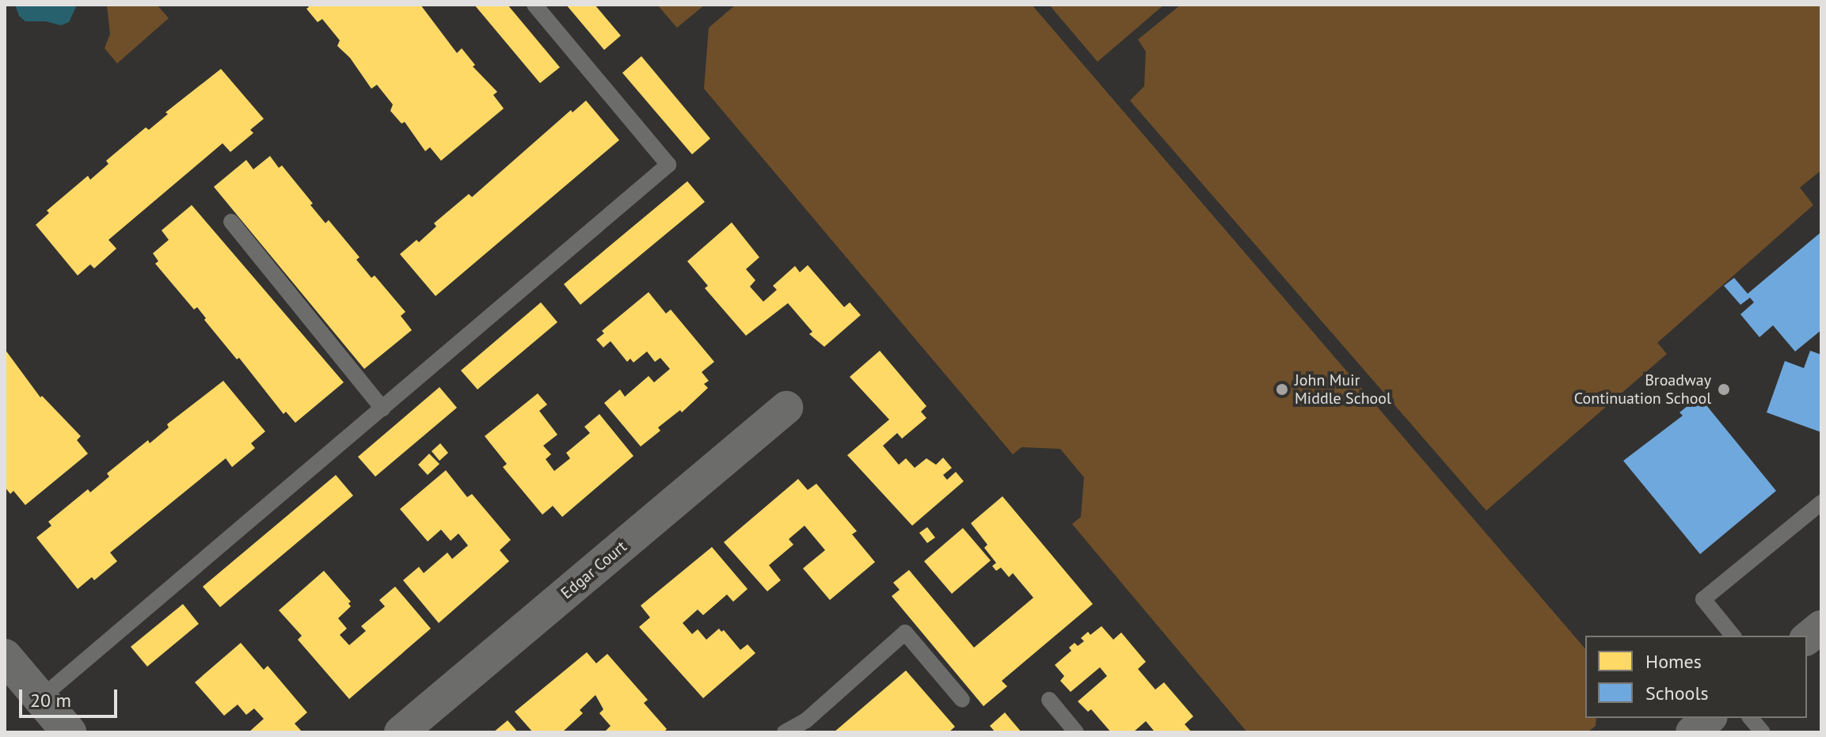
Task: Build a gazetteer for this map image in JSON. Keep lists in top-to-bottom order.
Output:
{
  "streets": {
    "street": ["Edgar Court"]
  },
  "places": ["John Muir Middle School", "Broadway Continuation School"],
  "legend": ["Homes", "Schools"],
  "scale_bar": "20 m"
}
